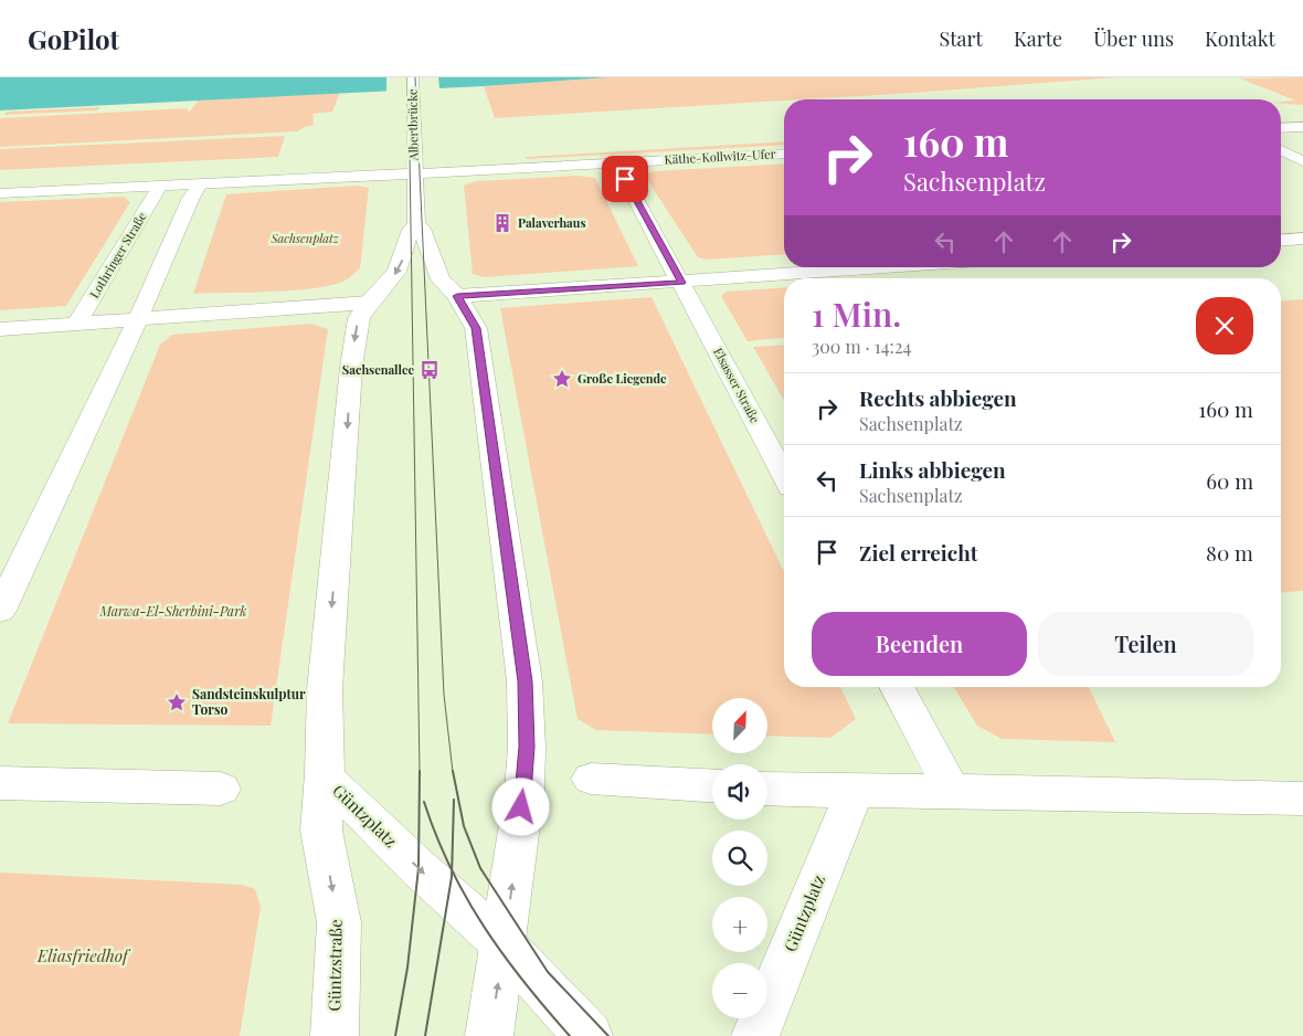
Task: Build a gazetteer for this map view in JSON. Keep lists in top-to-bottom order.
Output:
{
  "streets": {
    "street": [
      "Albertbrücke",
      "Käthe-Kollwitz-Ufer",
      "Lothringer Straße",
      "Elsasser Straße",
      "Güntzplatz",
      "Güntzstraße"
    ]
  },
  "crossings": [
    ["Güntzplatz", "Güntzstraße"]
  ],
  "one_way": ["Güntzplatz"],
  "parks": ["Sachsenplatz", "Marwa-El-Sherbini-Park", "Eliasfriedhof"],
  "places": {
    "building": ["Palaverhaus"],
    "bus stop": ["Sachsenallee"],
    "place": ["Große Liegende", "Sandsteinskulptur Torso"]
  },
  "north": "top right",
  "page": {
    "header": "GoPilot",
    "nav": [
      "Start",
      "Karte",
      "Über uns",
      "Kontakt"
    ],
    "turn": ["160 m", "Sachsenplatz"],
    "heading": ["1 Min.", "300 m · 14:24"],
    "list": [
      {
        "name": "Rechts abbiegen",
        "note": "Sachsenplatz",
        "value": "160 m"
      },
      {
        "name": "Links abbiegen",
        "note": "Sachsenplatz",
        "value": "60 m"
      },
      {
        "name": "Ziel erreicht",
        "value": "80 m"
      }
    ],
    "buttons": ["Beenden", "Teilen"],
    "map_buttons": ["+", "−"]
  }
}
